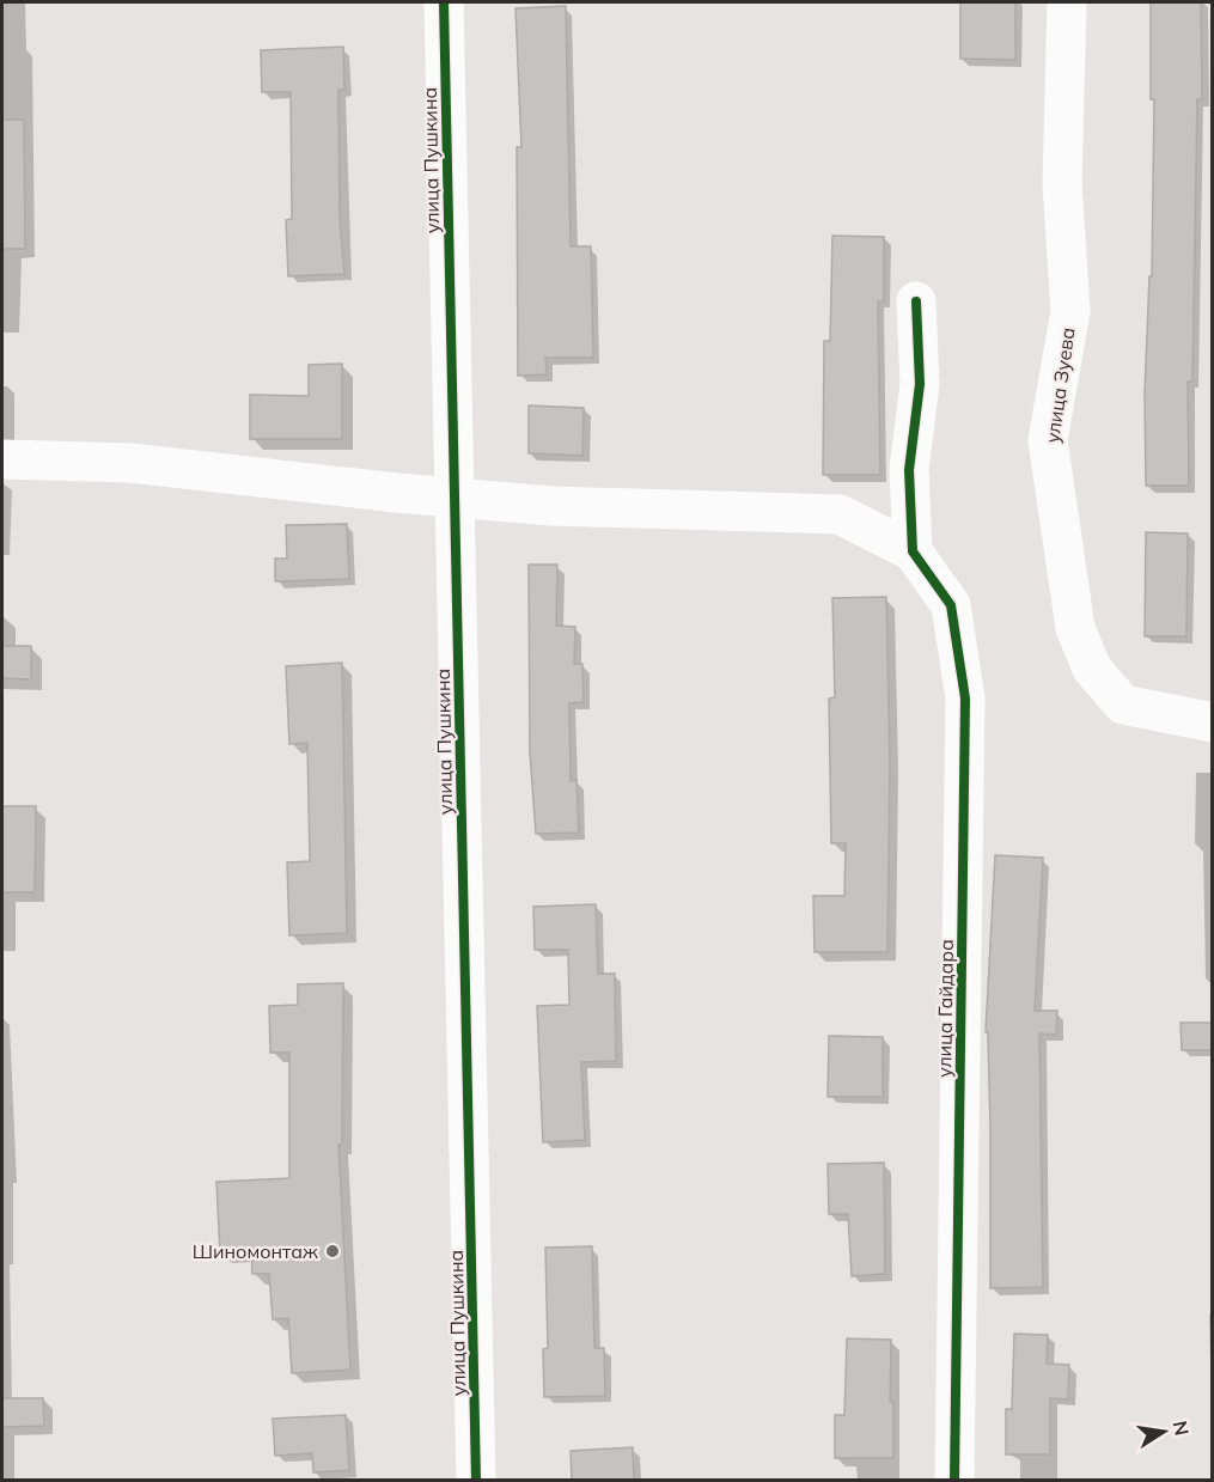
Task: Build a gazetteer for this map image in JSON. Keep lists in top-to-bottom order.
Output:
{
  "streets": {
    "street": ["улица Пушкина", "улица Зуева", "улица Гайдара"]
  },
  "places": ["Шиномонтаж"],
  "north": "right"
}
